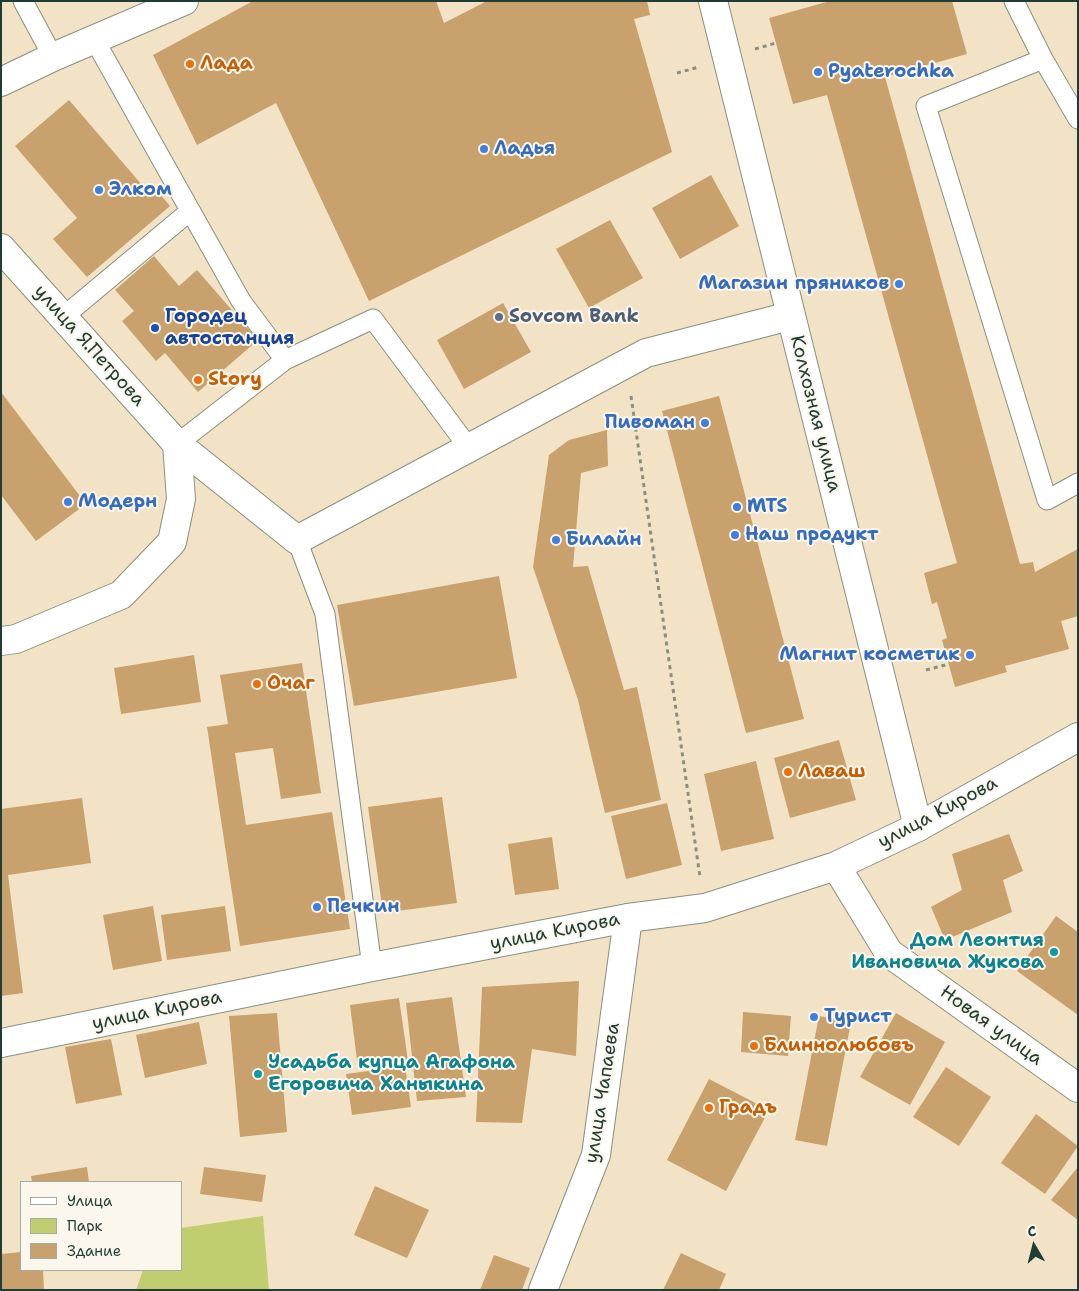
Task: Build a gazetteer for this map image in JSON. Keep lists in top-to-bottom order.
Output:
{
  "streets": {
    "street": [
      "улица Я.Петрова",
      "Колхозная улица",
      "улица Кирова",
      "Новая улица",
      "улица Чапаева"
    ]
  },
  "crossings": [
    ["Колхозная улица", "улица Кирова"],
    ["улица Кирова", "Новая улица"],
    ["улица Кирова", "улица Чапаева"]
  ],
  "places": [
    "Лада",
    "Pyaterochka",
    "Ладья",
    "Элком",
    "Магазин пряников",
    "Sovcom Bank",
    "Городец автостанция",
    "Story",
    "Пивоман",
    "Модерн",
    "MTS",
    "Наш продукт",
    "Билайн",
    "Магнит косметик",
    "Очаг",
    "Лаваш",
    "Печкин",
    "Дом Леонтия Ивановича Жукова",
    "Турист",
    "Блиннолюбовъ",
    "Усадьба купца Агафона Егоровича Ханыкина",
    "Градъ"
  ],
  "legend": ["Улица", "Парк", "Здание"],
  "north": "top"
}
